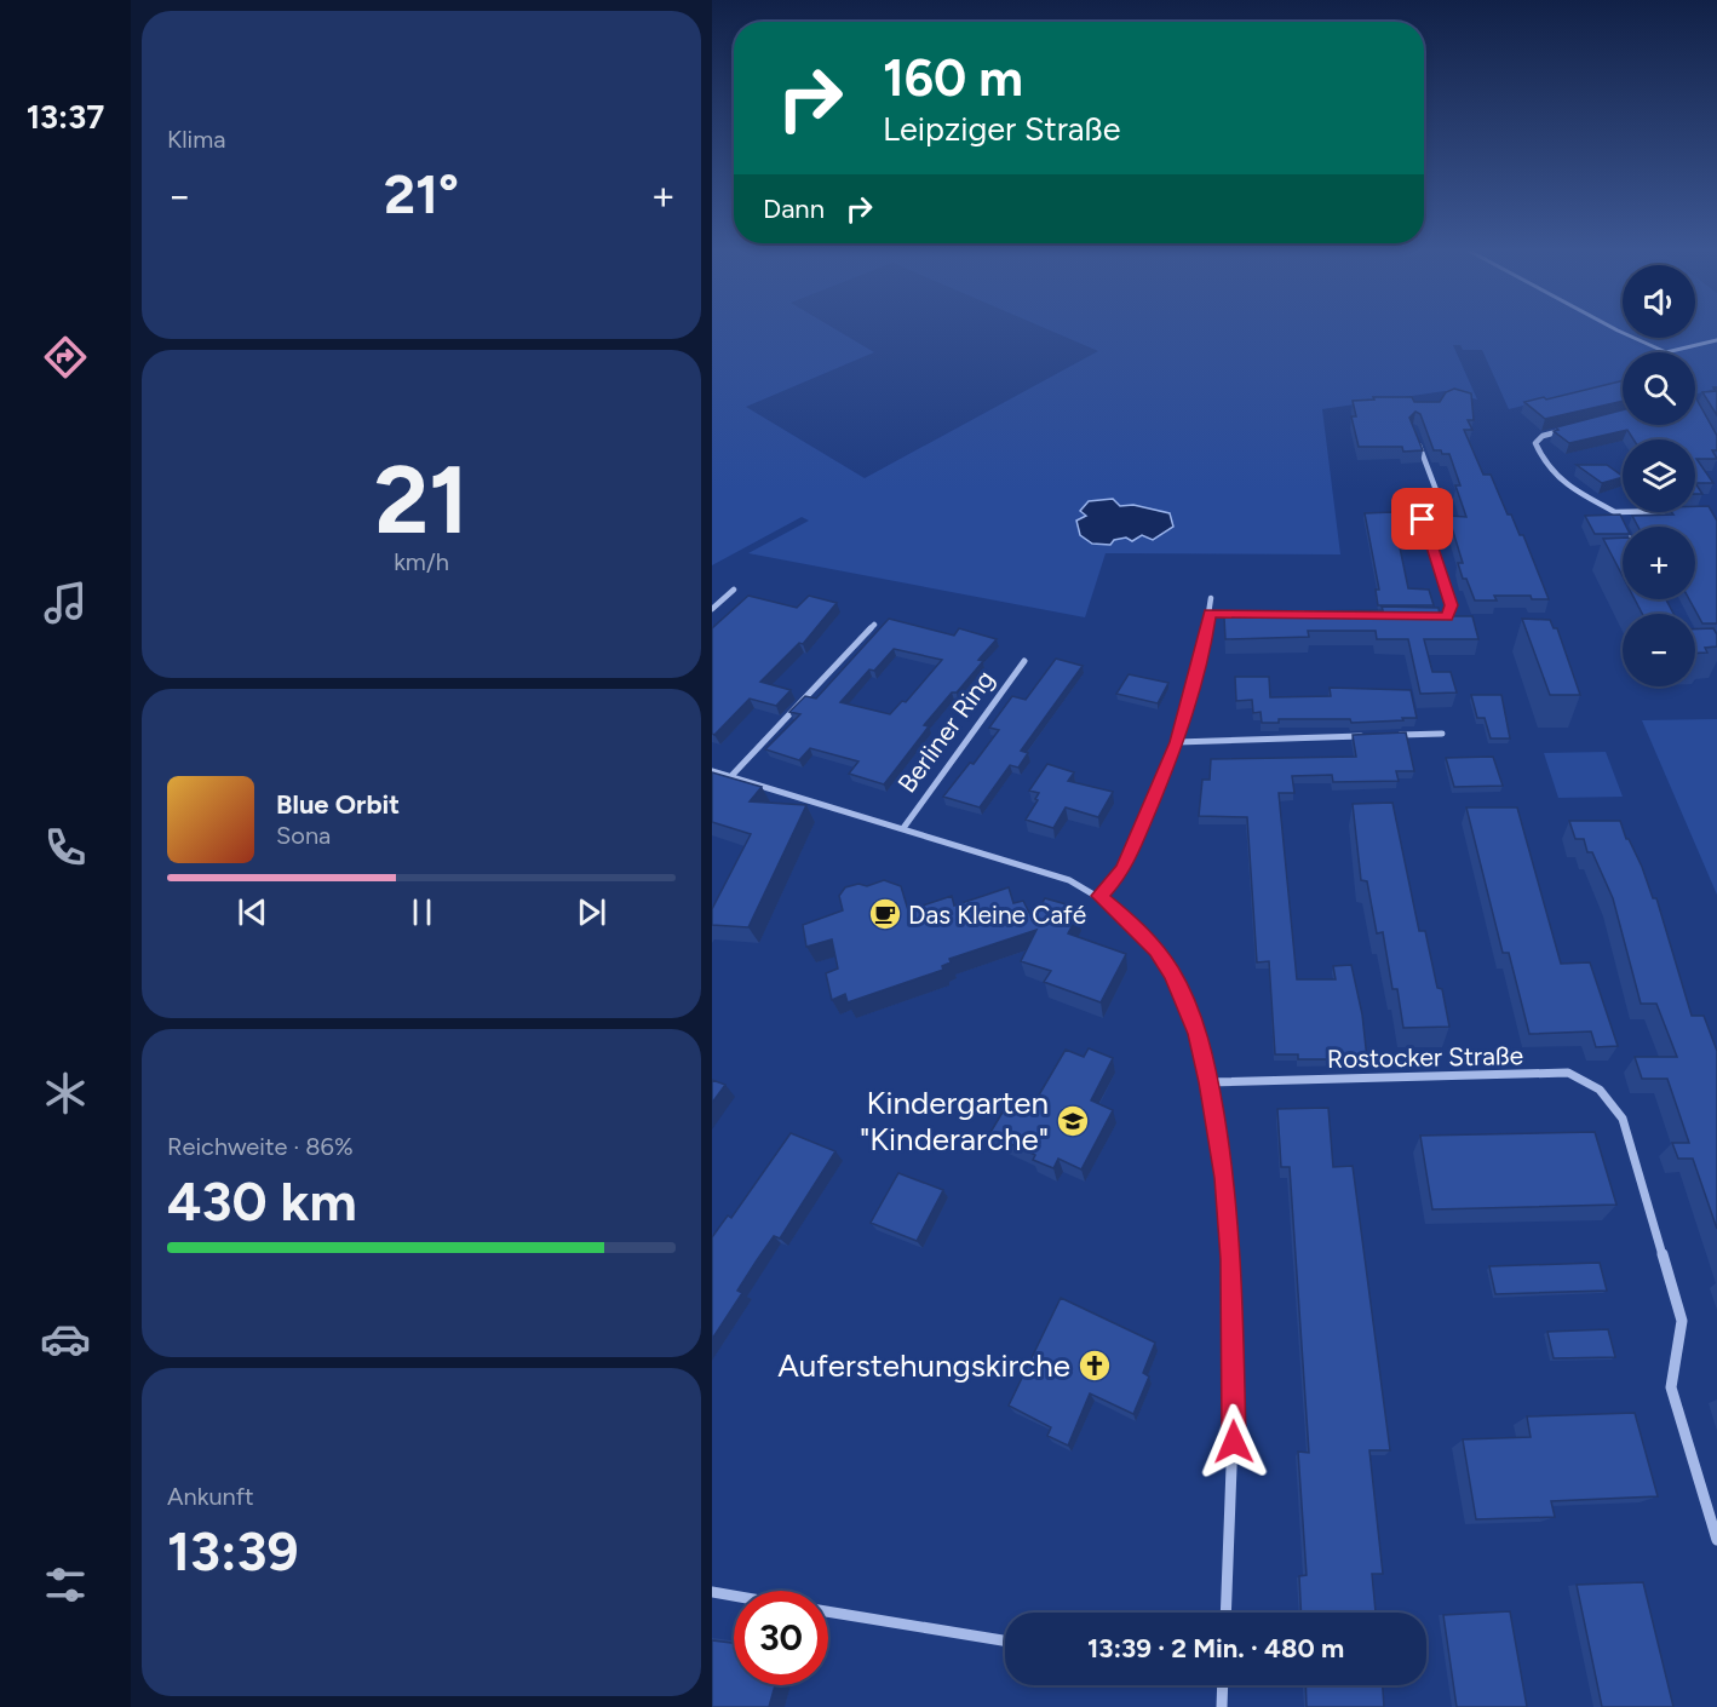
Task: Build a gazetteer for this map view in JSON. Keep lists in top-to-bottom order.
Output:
{
  "streets": {
    "street": ["Berliner Ring", "Rostocker Straße"]
  },
  "crossings": [
    ["Berliner Ring", "Rostocker Straße"]
  ],
  "places": {
    "cafe": ["Das Kleine Café"],
    "school or university": ["Kindergarten \"Kinderarche\""],
    "church": ["Auferstehungskirche"]
  },
  "page": {
    "tabs": "13:37",
    "tile": [
      "Klima",
      ["21", "km/h"],
      ["Reichweite · 86%", "430 km"],
      ["Ankunft", "13:39"]
    ],
    "turn": ["160 m", "Leipziger Straße"],
    "heat": ["−", "21°", "+"],
    "then": "Dann",
    "map_buttons": ["+", "−"],
    "song": ["Blue Orbit", "Sona"],
    "limit": "30",
    "trip": "13:39 · 2 Min. · 480 m"
  }
}
